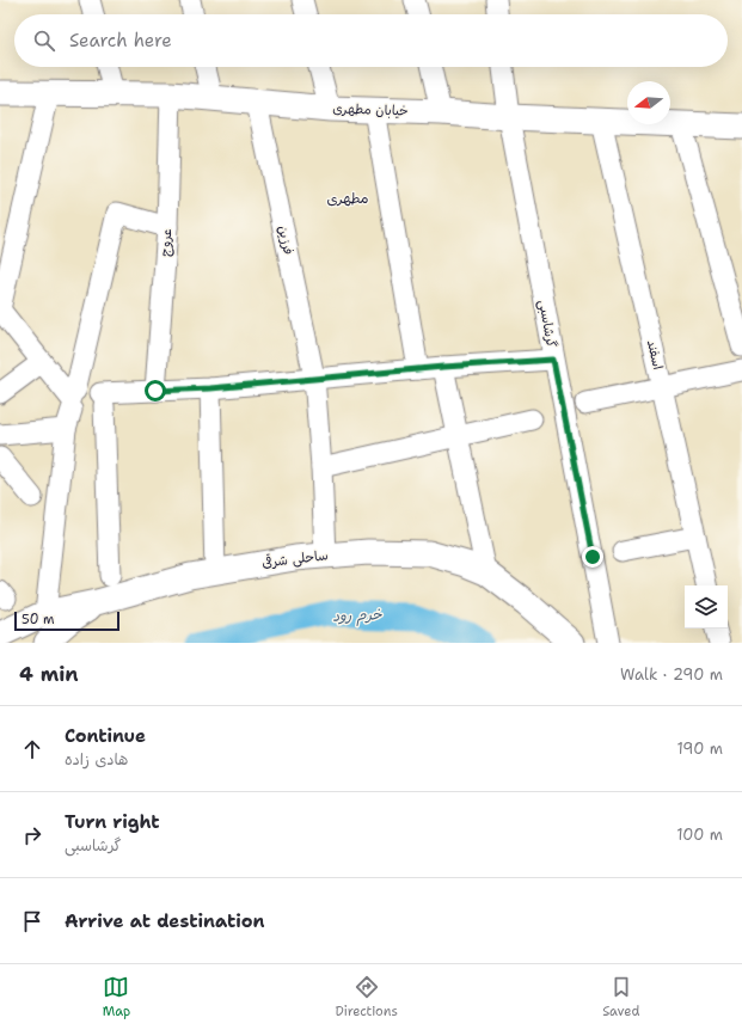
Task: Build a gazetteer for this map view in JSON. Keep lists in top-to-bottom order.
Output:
{
  "streets": {
    "main road": ["خیابان مطهری", "ساحلی شرقی"],
    "street": [
      "فرزین",
      "عروج",
      "گرشاسبی",
      "اسفند"
    ]
  },
  "crossings": [
    ["خیابان مطهری", "فرزین"],
    ["خیابان مطهری", "عروج"],
    ["خیابان مطهری", "گرشاسبی"],
    ["خیابان مطهری", "اسفند"],
    ["فرزین", "ساحلی شرقی"]
  ],
  "districts": ["مطهری"],
  "water": ["خرم رود"],
  "scale_bar": "50 m",
  "north": "left",
  "page": {
    "search": "Search here",
    "scale": "50 m",
    "heading": ["4 min", "Walk · 290 m"],
    "list": [
      ["Continue", "هادی زاده", "190 m"],
      ["Turn right", "گرشاسبی", "100 m"],
      "Arrive at destination"
    ],
    "nav": ["Map", "Directions", "Saved"]
  }
}
